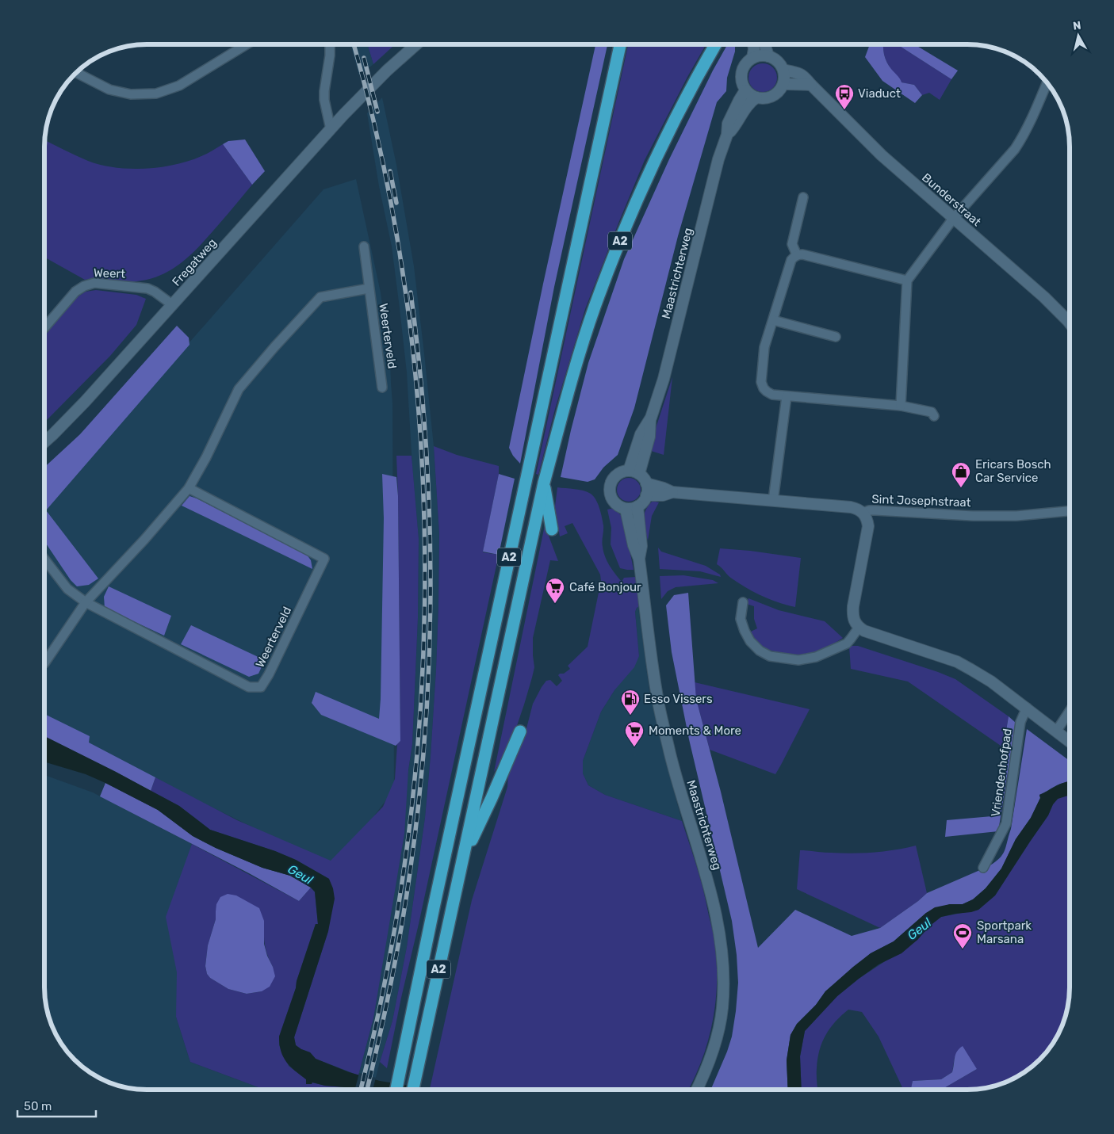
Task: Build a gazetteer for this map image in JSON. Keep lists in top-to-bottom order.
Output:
{
  "streets": {
    "highway": ["A2"],
    "street": [
      "Bunderstraat",
      "Fregatweg",
      "Weert",
      "Maastrichterweg",
      "Weerterveld",
      "Sint Josephstraat",
      "Vriendenhofpad"
    ]
  },
  "crossings": [
    ["Bunderstraat", "Maastrichterweg"],
    ["Fregatweg", "Weert"],
    ["Maastrichterweg", "Sint Josephstraat"]
  ],
  "water": ["Geul"],
  "places": {
    "bus stop": ["Viaduct"],
    "shop": ["Ericars Bosch Car Service"],
    "supermarket": ["Café Bonjour", "Moments & More"],
    "fuel station": ["Esso Vissers"],
    "sports": ["Sportpark Marsana"]
  },
  "scale_bar": "50 m",
  "north": "top"
}
